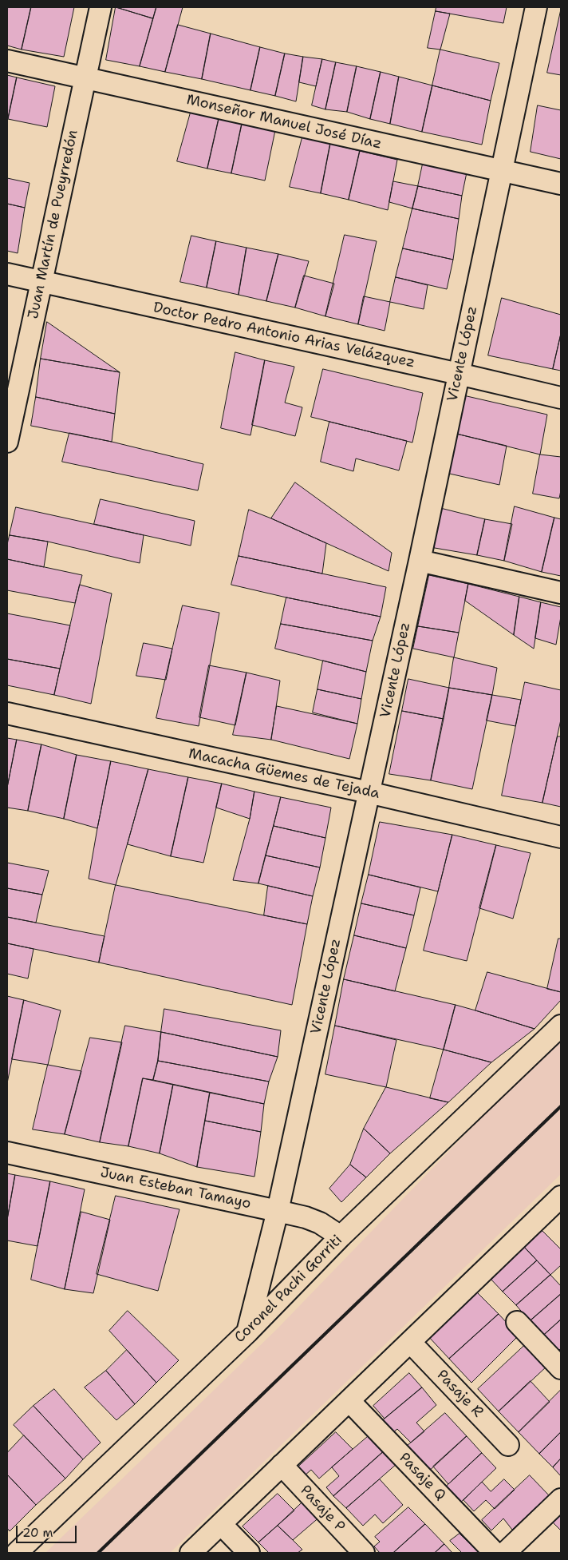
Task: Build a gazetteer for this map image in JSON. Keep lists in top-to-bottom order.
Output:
{
  "streets": {
    "street": [
      "Monseñor Manuel José Díaz",
      "Juan Martín de Pueyrredón",
      "Doctor Pedro Antonio Arias Velázquez",
      "Vicente López",
      "Macacha Güemes de Tejada",
      "Juan Esteban Tamayo",
      "Coronel Pachi Gorriti",
      "Pasaje R",
      "Pasaje Q",
      "Pasaje P"
    ]
  },
  "crossings": [
    ["Monseñor Manuel José Díaz", "Juan Martín de Pueyrredón"],
    ["Monseñor Manuel José Díaz", "Vicente López"],
    ["Juan Martín de Pueyrredón", "Doctor Pedro Antonio Arias Velázquez"],
    ["Doctor Pedro Antonio Arias Velázquez", "Vicente López"],
    ["Vicente López", "Macacha Güemes de Tejada"],
    ["Vicente López", "Juan Esteban Tamayo"],
    ["Vicente López", "Coronel Pachi Gorriti"],
    ["Juan Esteban Tamayo", "Coronel Pachi Gorriti"]
  ],
  "scale_bar": "20 m"
}
